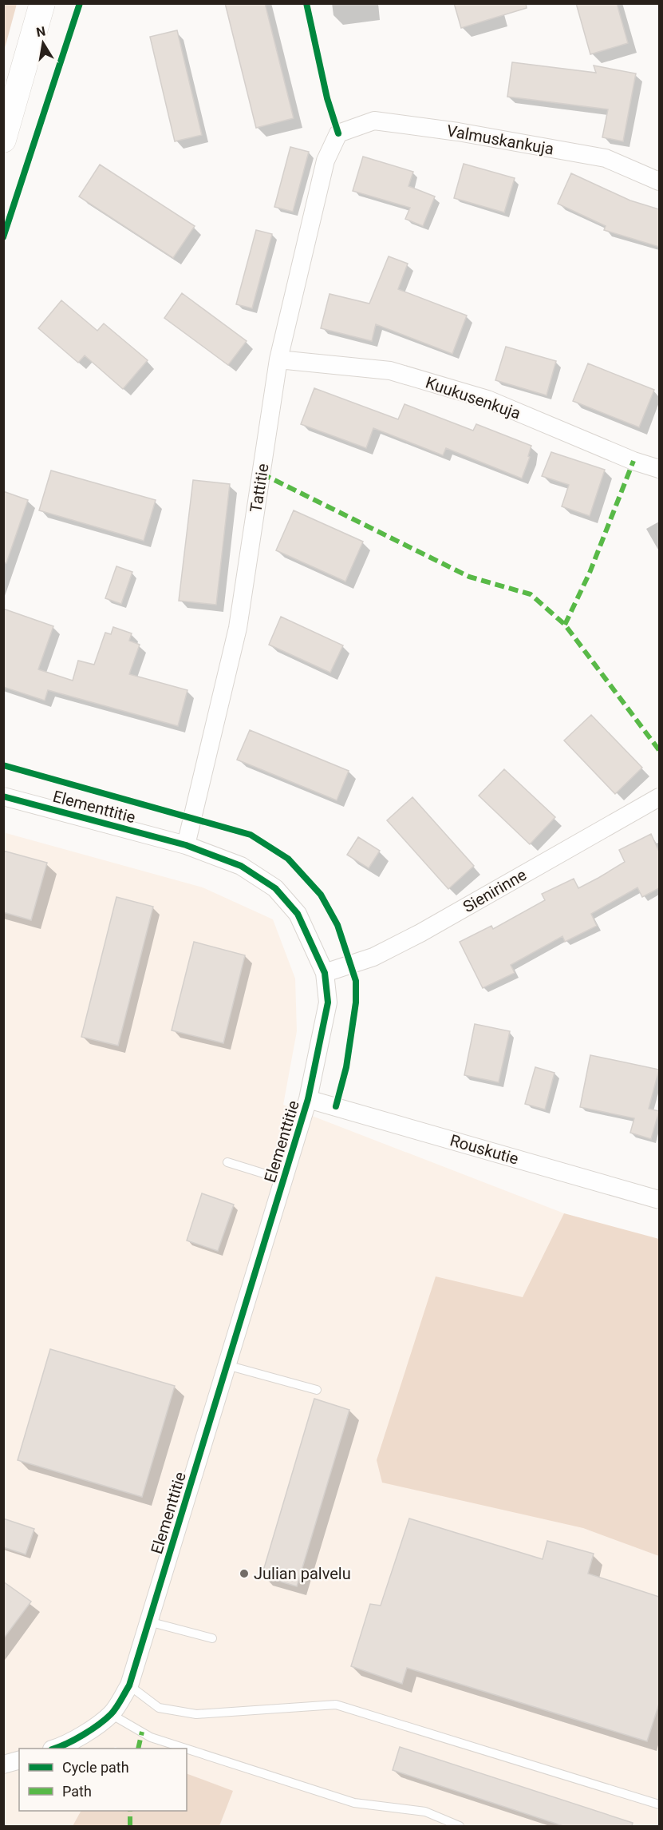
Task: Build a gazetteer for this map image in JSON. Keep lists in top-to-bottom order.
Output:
{
  "streets": {
    "street": [
      "Valmuskankuja",
      "Kuukusenkuja",
      "Tattitie",
      "Elementtitie",
      "Sienirinne",
      "Rouskutie"
    ]
  },
  "crossings": [
    ["Valmuskankuja", "Tattitie"],
    ["Kuukusenkuja", "Tattitie"],
    ["Tattitie", "Elementtitie"],
    ["Elementtitie", "Sienirinne"],
    ["Elementtitie", "Rouskutie"]
  ],
  "places": ["Julian palvelu"],
  "legend": ["Cycle path", "Path"],
  "north": "top"
}
